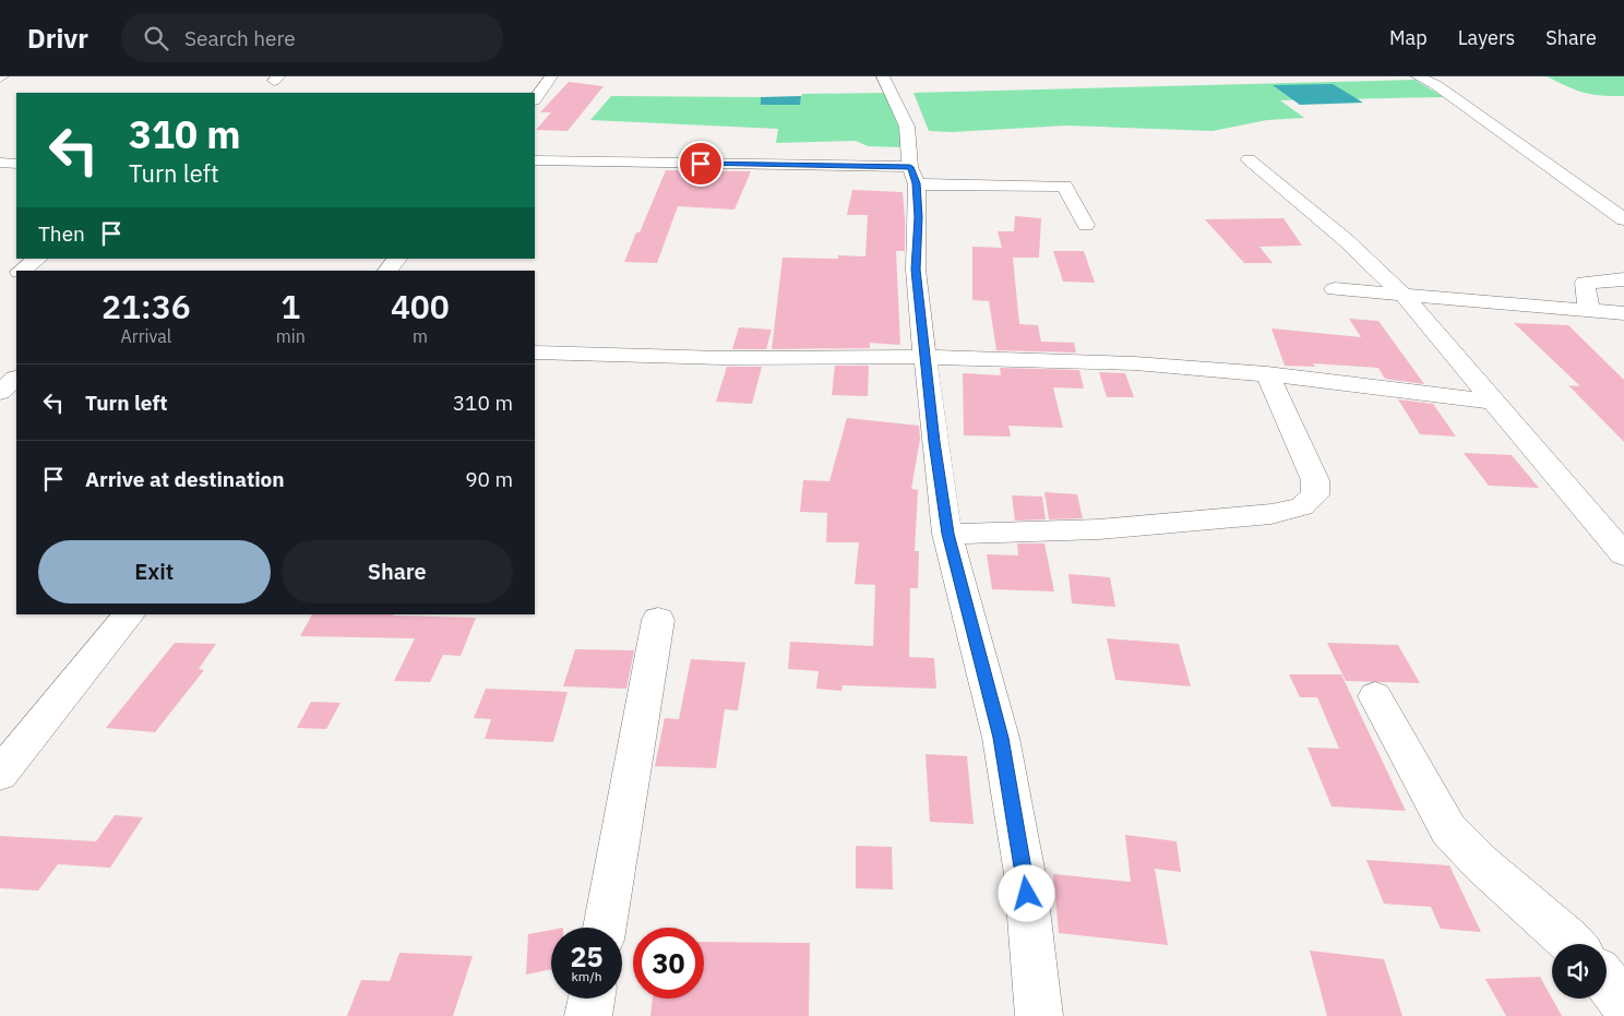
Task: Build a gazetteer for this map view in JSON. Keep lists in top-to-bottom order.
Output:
{
  "page": {
    "header": "Drivr",
    "search": "Search here",
    "nav": ["Map", "Layers", "Share"],
    "turn": ["310 m", "Turn left"],
    "then": "Then",
    "eta": [
      "21:36",
      "Arrival",
      "1",
      "min",
      "400",
      "m"
    ],
    "list": [
      {
        "name": "Turn left",
        "value": "310 m"
      },
      {
        "name": "Arrive at destination",
        "value": "90 m"
      }
    ],
    "buttons": ["Exit", "Share"],
    "speed": "25 km/h",
    "limit": "30"
  }
}
